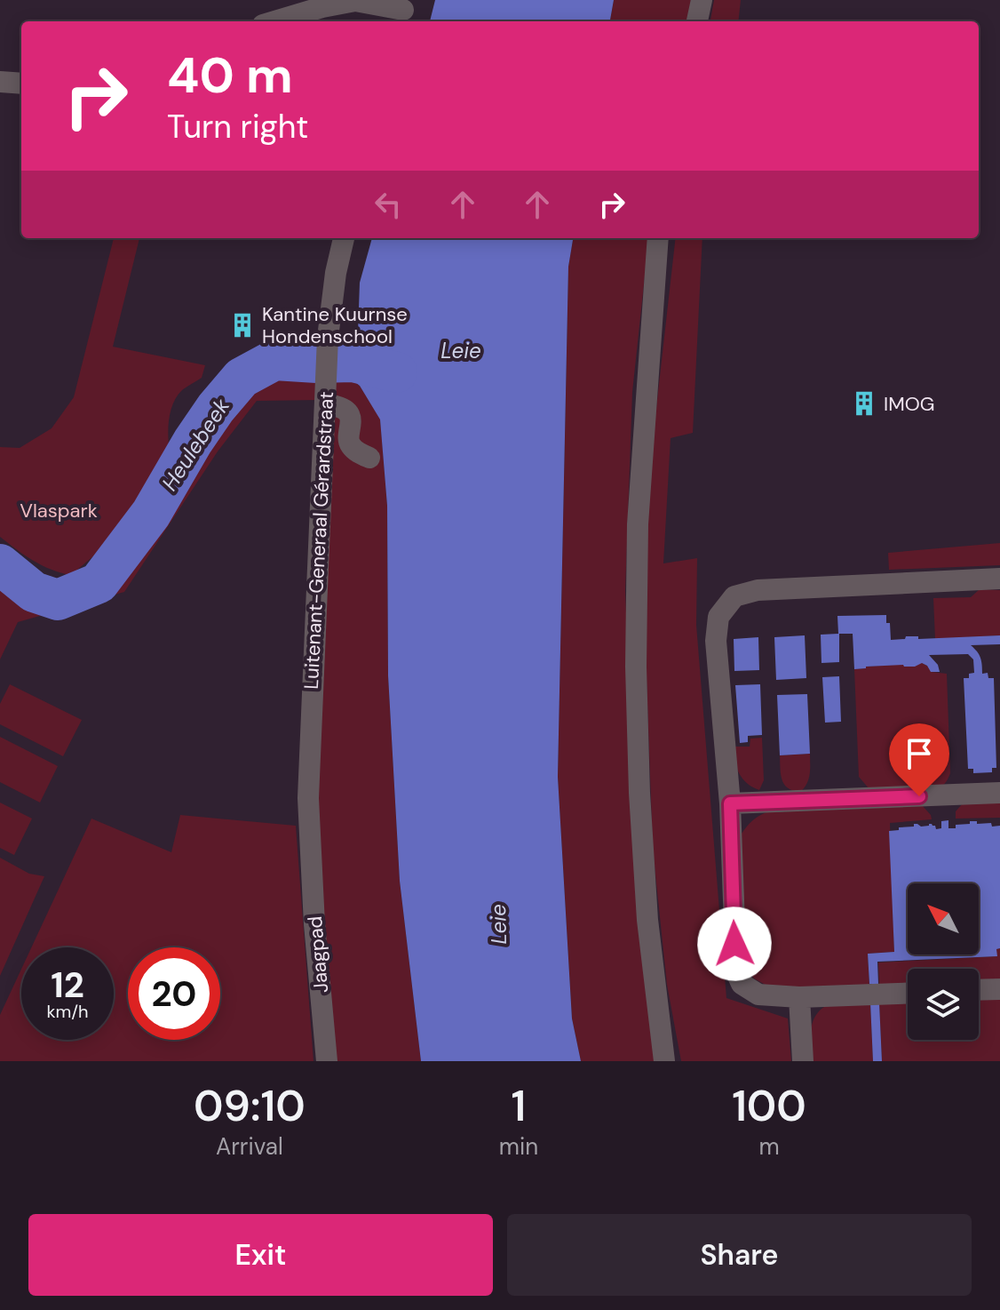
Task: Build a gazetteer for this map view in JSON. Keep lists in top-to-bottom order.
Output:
{
  "streets": {
    "street": ["Luitenant-Generaal Gérardstraat", "Jaagpad"]
  },
  "crossings": [
    ["Luitenant-Generaal Gérardstraat", "Jaagpad"]
  ],
  "water": ["Leie", "Heulebeek"],
  "parks": ["Vlaspark"],
  "places": {
    "building": ["Kantine Kuurnse Hondenschool", "IMOG"]
  },
  "north": "top left",
  "page": {
    "turn": ["40 m", "Turn right"],
    "speed": "12 km/h",
    "limit": "20",
    "eta": [
      "09:10",
      "Arrival",
      "1",
      "min",
      "100",
      "m"
    ],
    "buttons": ["Exit", "Share"]
  }
}
